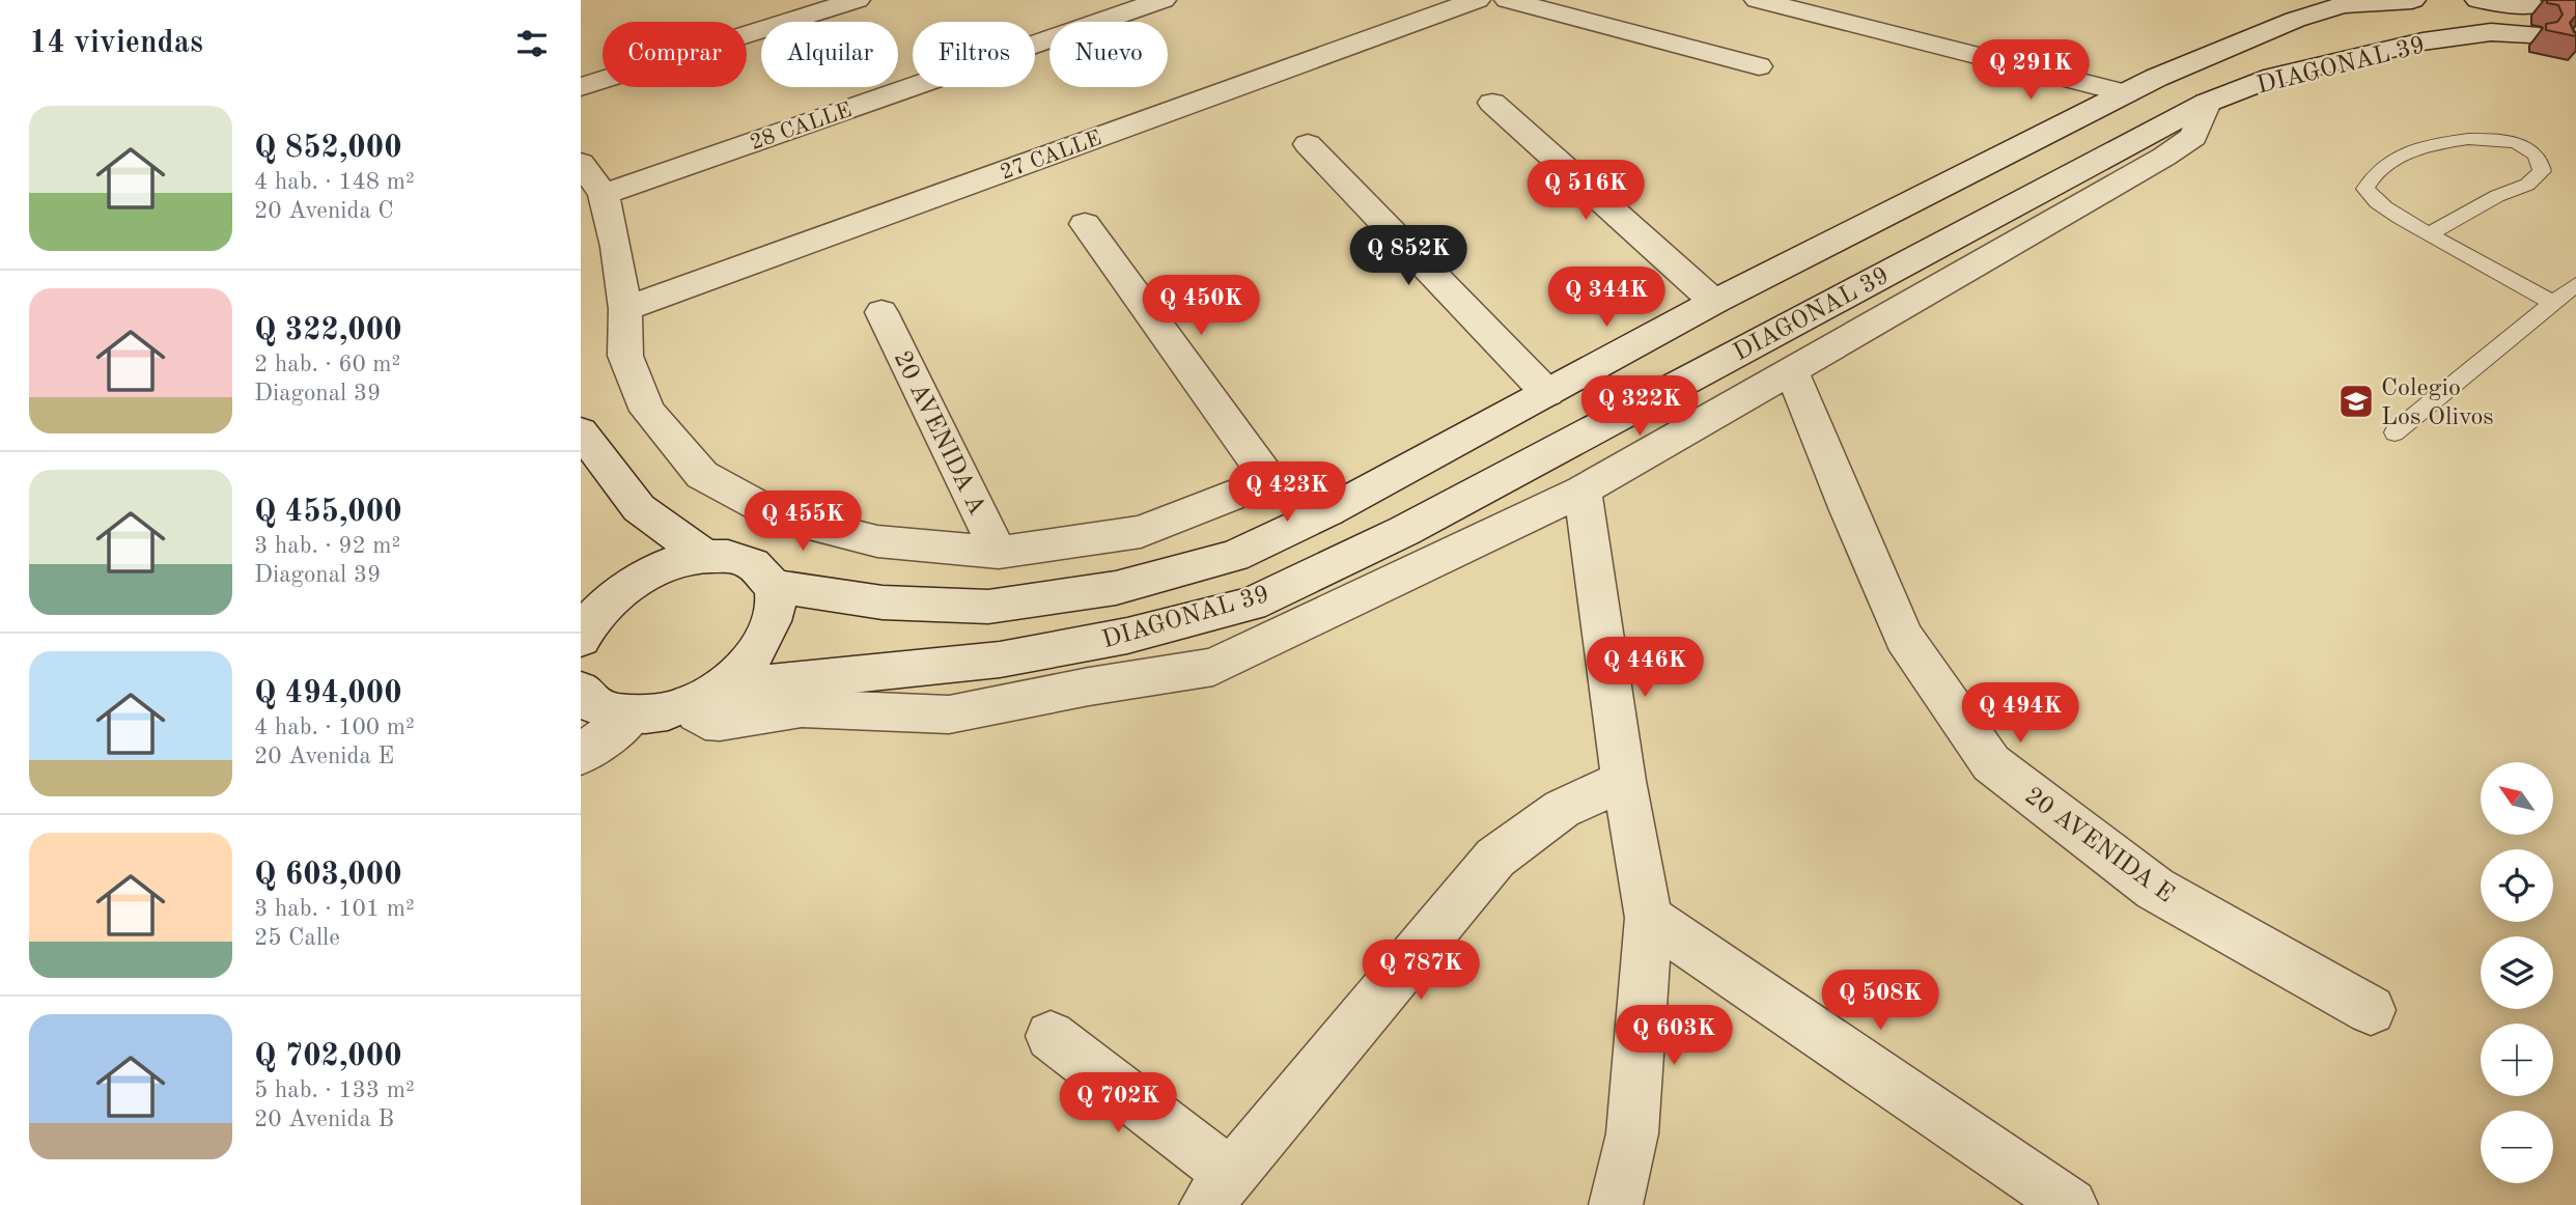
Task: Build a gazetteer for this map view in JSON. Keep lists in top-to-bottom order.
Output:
{
  "streets": {
    "street": [
      "DIAGONAL 39",
      "28 CALLE",
      "27 CALLE",
      "20 AVENIDA A",
      "20 AVENIDA E"
    ]
  },
  "places": {
    "school or university": ["Colegio Los Olivos"]
  },
  "north": "top left",
  "page": {
    "heading": "14 viviendas",
    "chip": [
      "Comprar",
      "Alquilar",
      "Filtros",
      "Nuevo"
    ],
    "price": [
      "Q 291K",
      "Q 516K",
      "Q 852K",
      "Q 344K",
      "Q 450K",
      "Q 322K",
      "Q 423K",
      "Q 455K",
      "Q 446K",
      "Q 494K",
      "Q 787K",
      "Q 508K",
      "Q 603K",
      "Q 702K"
    ],
    "list": [
      {
        "name": "Q 852,000",
        "note": "4 hab. · 148 m² · 20 Avenida C"
      },
      {
        "name": "Q 322,000",
        "note": "2 hab. · 60 m² · Diagonal 39"
      },
      {
        "name": "Q 455,000",
        "note": "3 hab. · 92 m² · Diagonal 39"
      },
      {
        "name": "Q 494,000",
        "note": "4 hab. · 100 m² · 20 Avenida E"
      },
      {
        "name": "Q 603,000",
        "note": "3 hab. · 101 m² · 25 Calle"
      },
      {
        "name": "Q 702,000",
        "note": "5 hab. · 133 m² · 20 Avenida B"
      }
    ],
    "map_buttons": ["+", "−"]
  }
}
